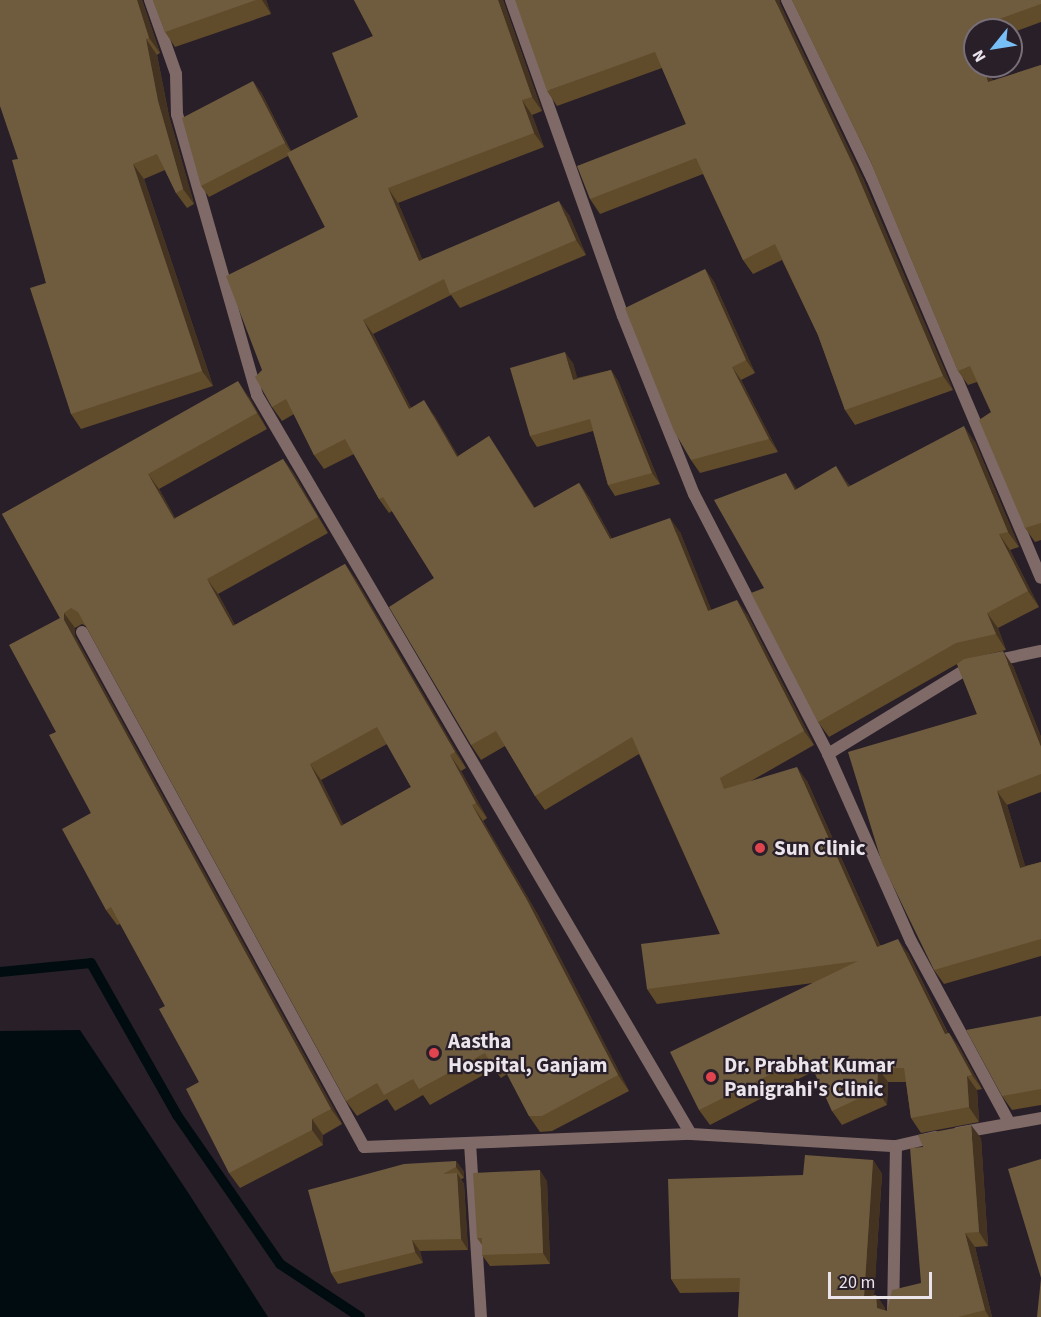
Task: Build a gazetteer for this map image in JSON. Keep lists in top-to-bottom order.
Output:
{
  "places": ["Sun Clinic", "Aastha Hospital, Ganjam", "Dr. Prabhat Kumar Panigrahi's Clinic"],
  "scale_bar": "20 m",
  "north": "bottom left"
}
